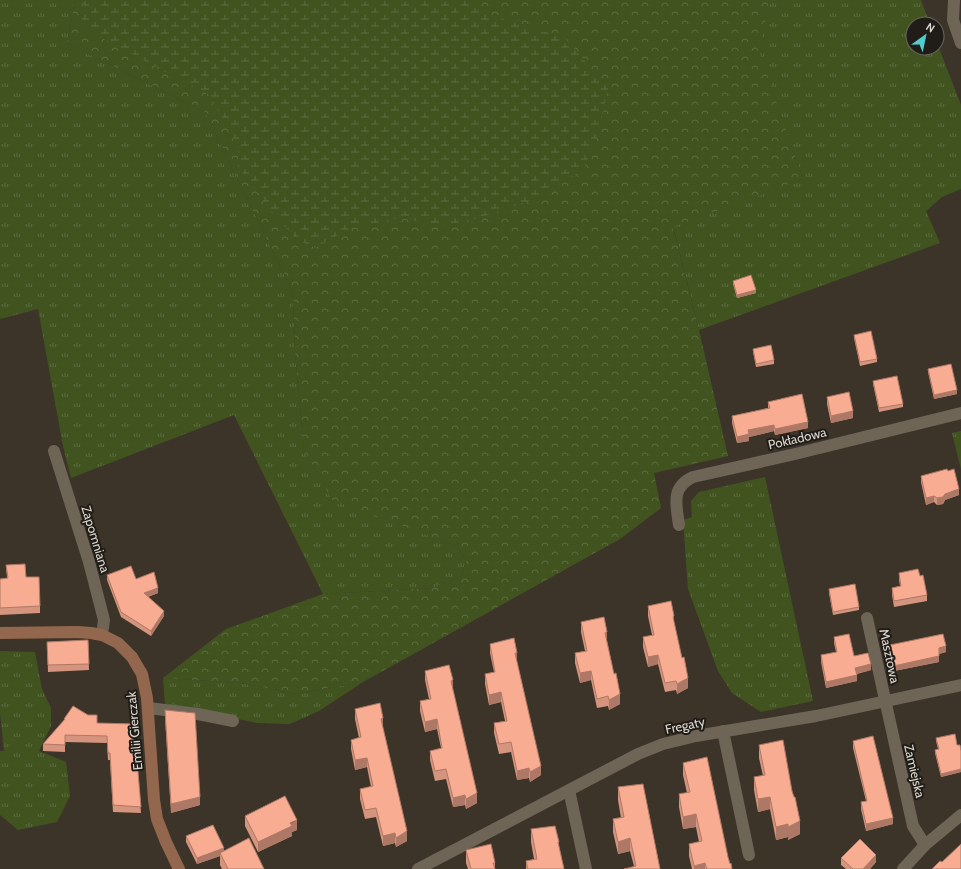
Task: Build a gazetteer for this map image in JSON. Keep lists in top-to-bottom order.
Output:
{
  "streets": {
    "street": [
      "Pokładowa",
      "Zapomniana",
      "Masztowa",
      "Fregaty",
      "Emilii Gierczak",
      "Zamiejska"
    ]
  },
  "crossings": [
    ["Zapomniana", "Emilii Gierczak"],
    ["Masztowa", "Fregaty"],
    ["Masztowa", "Zamiejska"]
  ],
  "north": "top right"
}
